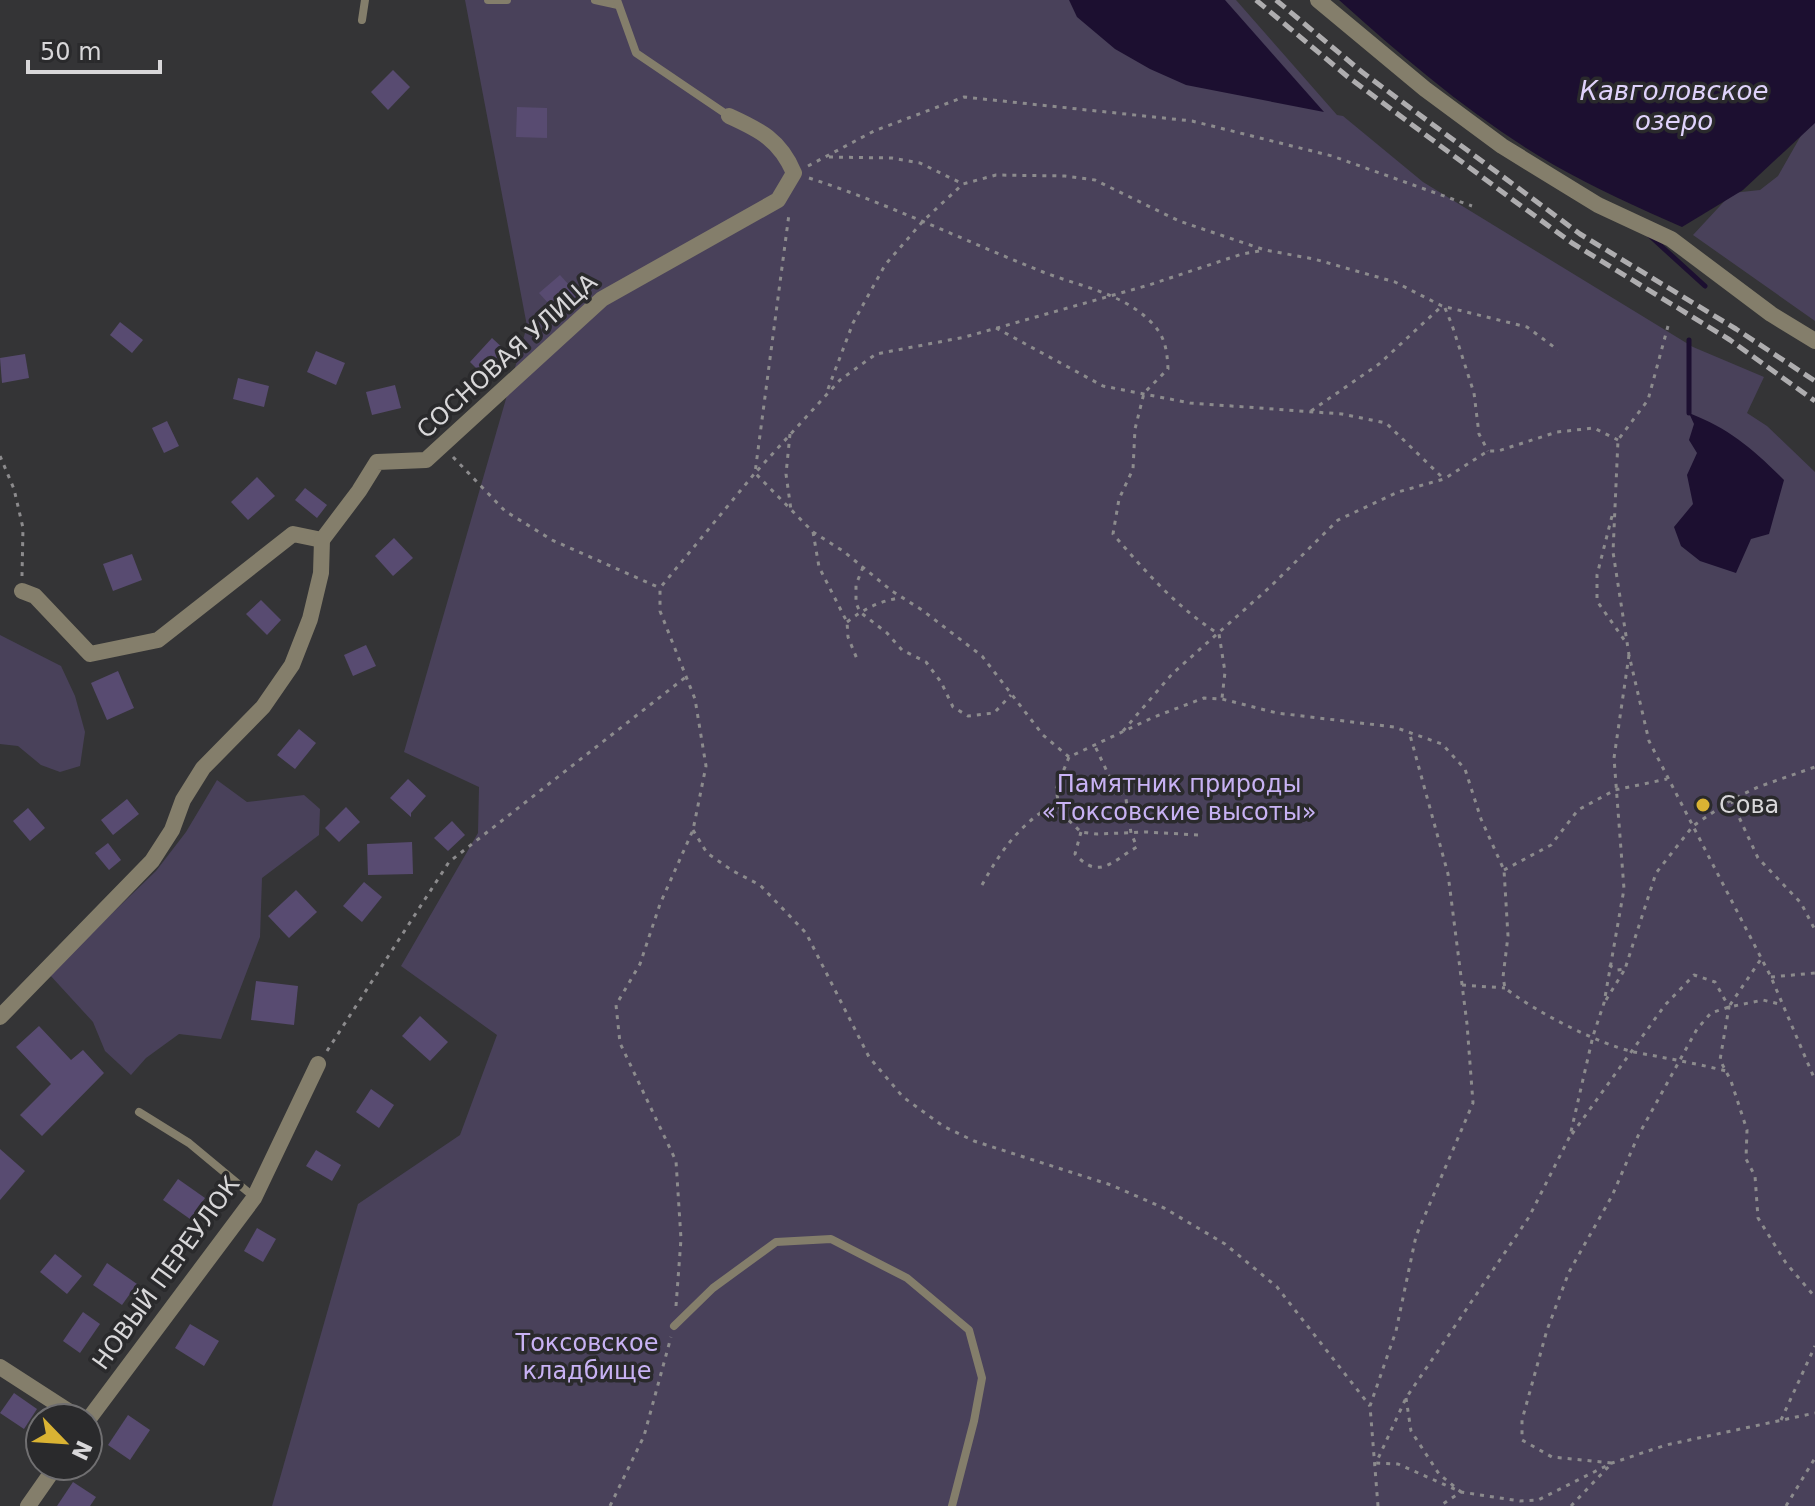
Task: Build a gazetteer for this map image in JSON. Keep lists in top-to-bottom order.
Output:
{
  "streets": {
    "street": ["СОСНОВАЯ УЛИЦА", "НОВЫЙ ПЕРЕУЛОК"]
  },
  "water": ["Кавголовское озеро"],
  "parks": ["Памятник природы «Токсовские высоты»", "Токсовское кладбище"],
  "places": ["Сова"],
  "scale_bar": "50 m",
  "north": "bottom right"
}
